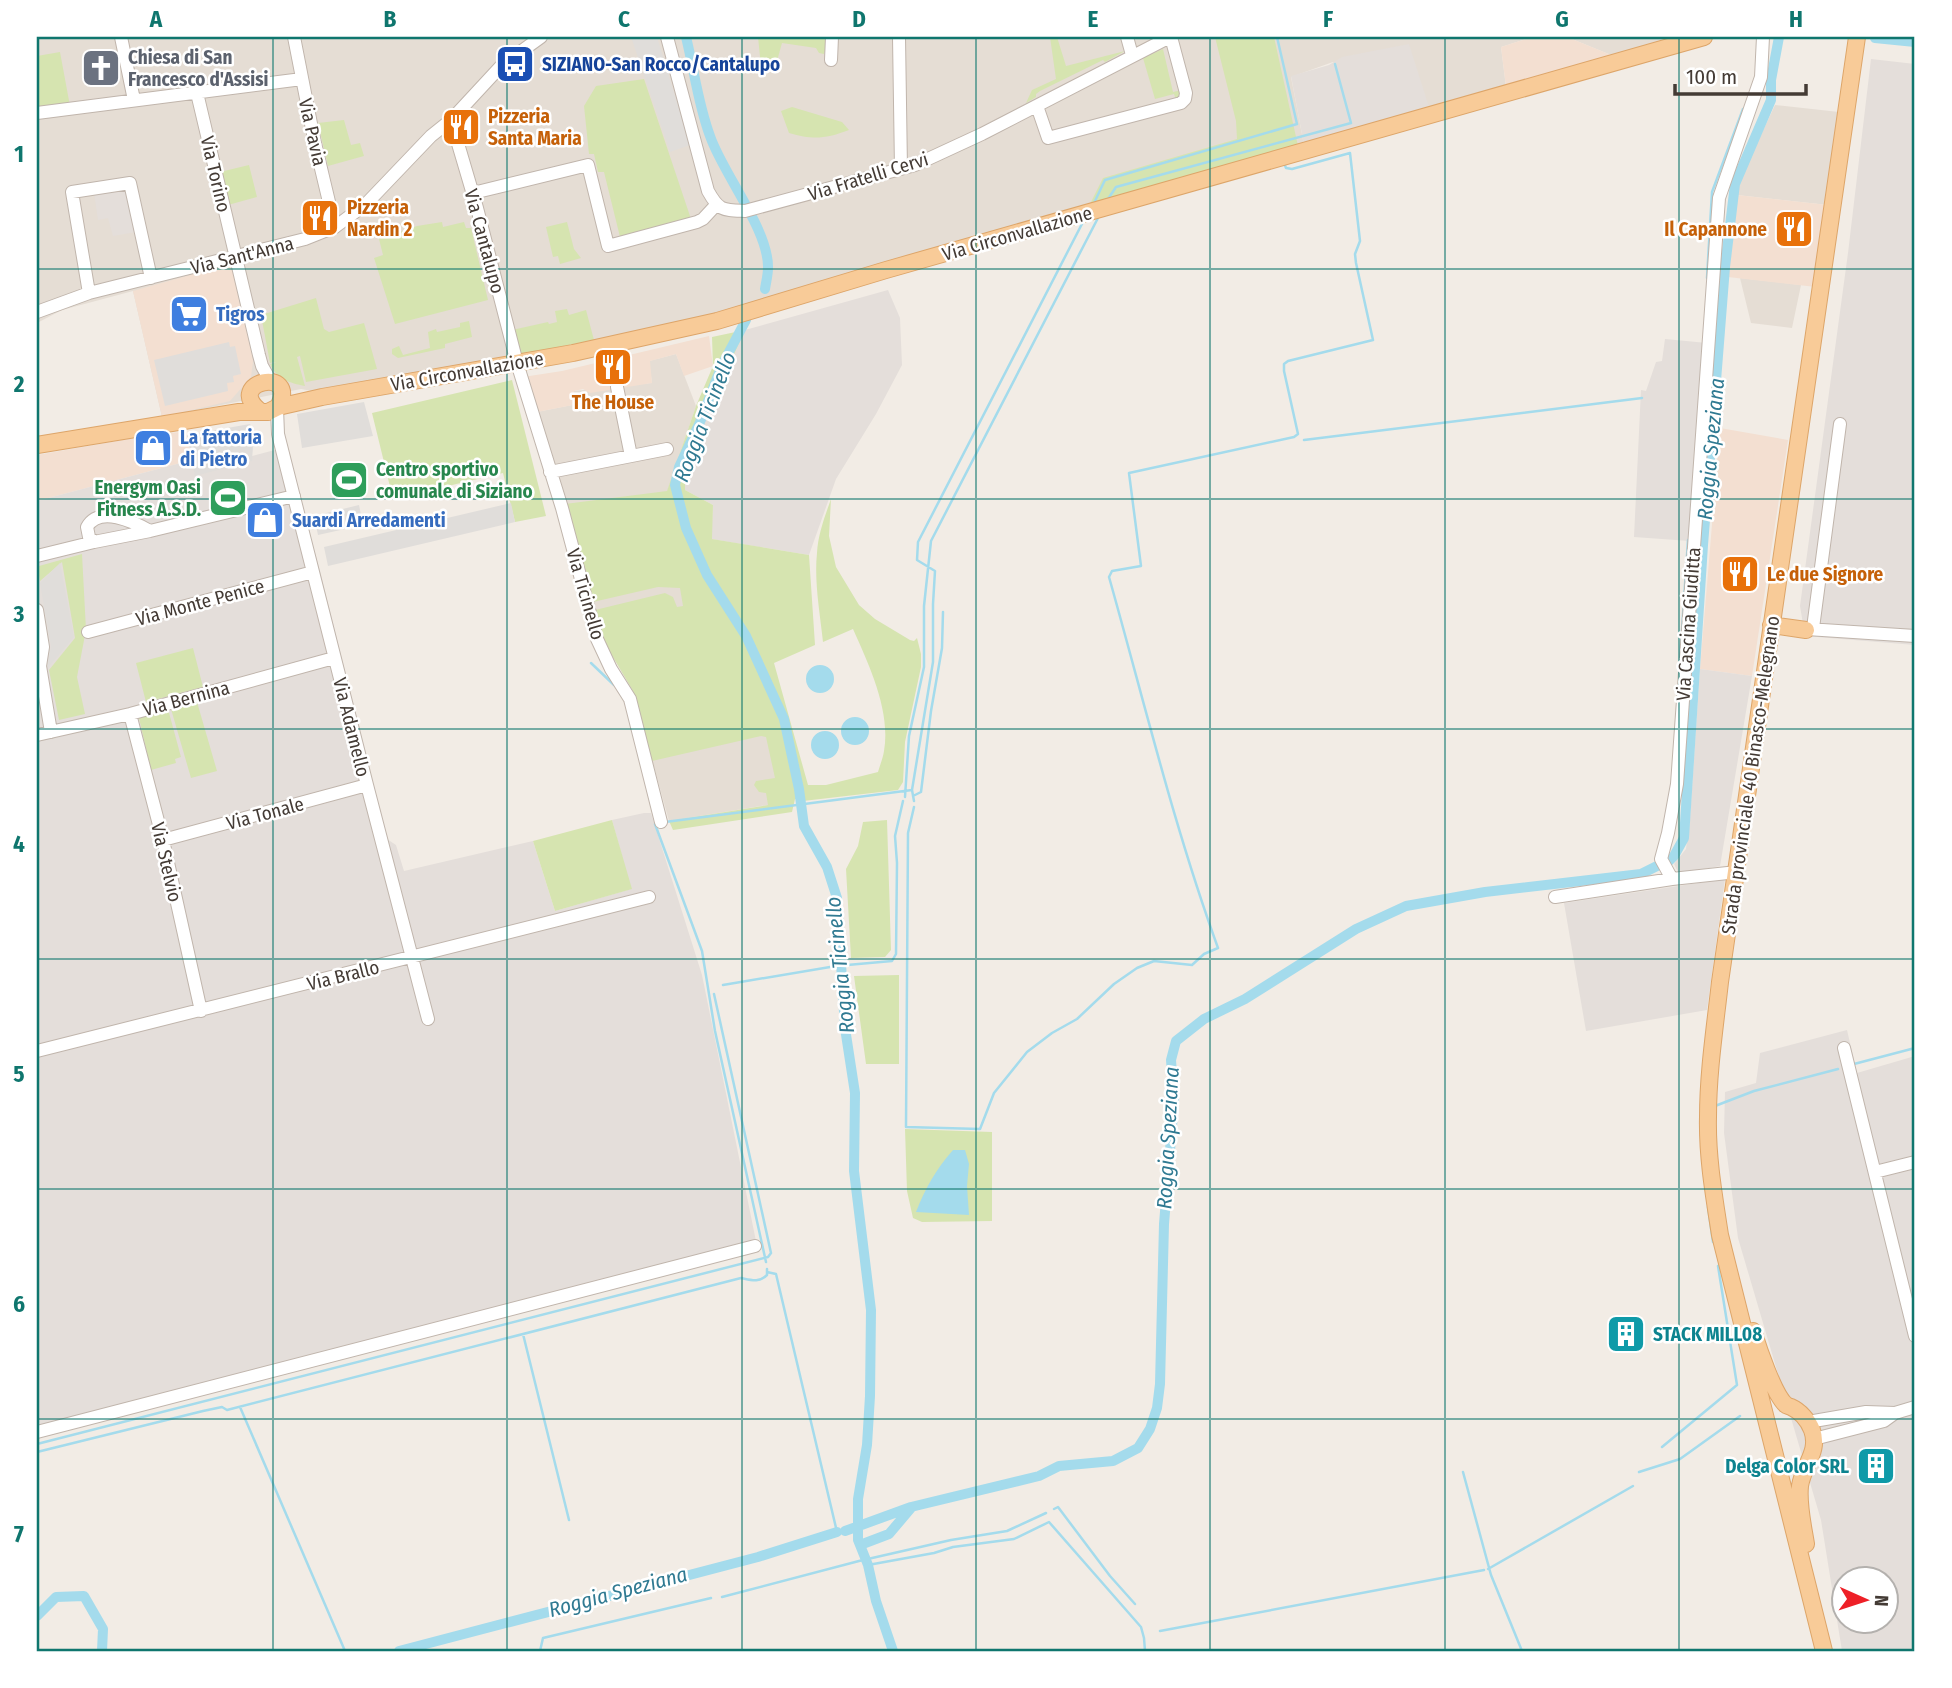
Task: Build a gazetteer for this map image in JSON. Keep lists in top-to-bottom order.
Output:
{
  "streets": {
    "main road": ["Via Circonvallazione", "Strada provinciale 40 Binasco-Melegnano"],
    "street": [
      "Via Pavia",
      "Via Torino",
      "Via Fratelli Cervi",
      "Via Cantalupo",
      "Via Sant'Anna",
      "Via Ticinello",
      "Via Monte Penice",
      "Via Cascina Giuditta",
      "Via Bernina",
      "Via Adamello",
      "Via Tonale",
      "Via Stelvio",
      "Via Brallo"
    ]
  },
  "crossings": [
    ["Via Pavia", "Via Sant'Anna"],
    ["Via Torino", "Via Sant'Anna"],
    ["Via Circonvallazione", "Via Cantalupo"],
    ["Via Circonvallazione", "Via Ticinello"],
    ["Via Circonvallazione", "Via Adamello"],
    ["Via Cantalupo", "Via Sant'Anna"],
    ["Via Cantalupo", "Via Ticinello"],
    ["Via Monte Penice", "Via Adamello"],
    ["Via Bernina", "Via Adamello"],
    ["Via Bernina", "Via Stelvio"],
    ["Via Adamello", "Via Tonale"],
    ["Via Adamello", "Via Brallo"],
    ["Via Tonale", "Via Stelvio"],
    ["Via Stelvio", "Via Brallo"]
  ],
  "water": ["Roggia Ticinello", "Roggia Speziana"],
  "places": {
    "bus stop": ["SIZIANO-San Rocco/Cantalupo"],
    "church": ["Chiesa di San Francesco d'Assisi"],
    "restaurant": [
      "Pizzeria Santa Maria",
      "Pizzeria Nardin 2",
      "Il Capannone",
      "The House",
      "Le due Signore"
    ],
    "supermarket": ["Tigros"],
    "shop": ["La fattoria di Pietro", "Suardi Arredamenti"],
    "sports": ["Centro sportivo comunale di Siziano", "Energym Oasi Fitness A.S.D."],
    "building": ["STACK MILL08", "Delga Color SRL"]
  },
  "scale_bar": "100 m",
  "north": "right",
  "grid": {
    "columns": [
      "A",
      "B",
      "C",
      "D",
      "E",
      "F",
      "G",
      "H"
    ],
    "rows": [
      "1",
      "2",
      "3",
      "4",
      "5",
      "6",
      "7"
    ]
  }
}
